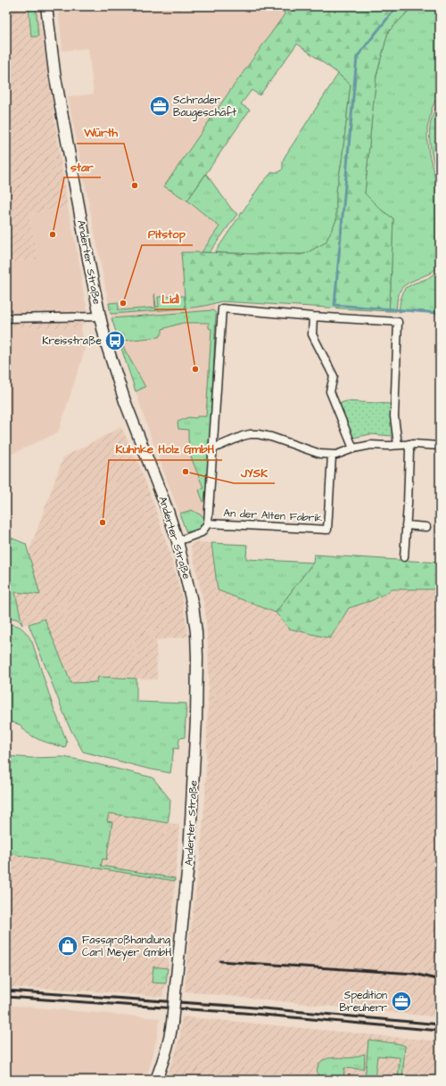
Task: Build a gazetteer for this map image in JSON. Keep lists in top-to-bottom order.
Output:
{
  "streets": {
    "main road": ["Anderter Straße"],
    "street": ["An der Alten Fabrik"]
  },
  "places": {
    "office": ["Schrader Baugeschäft", "Spedition Breuherr"],
    "other": [
      "Würth",
      "star",
      "Pitstop",
      "Lidl",
      "JYSK",
      "Kuhnke Holz GmbH"
    ],
    "bus stop": ["Kreisstraße"],
    "shop": ["Fassgroßhandlung Carl Meyer GmbH"]
  }
}
